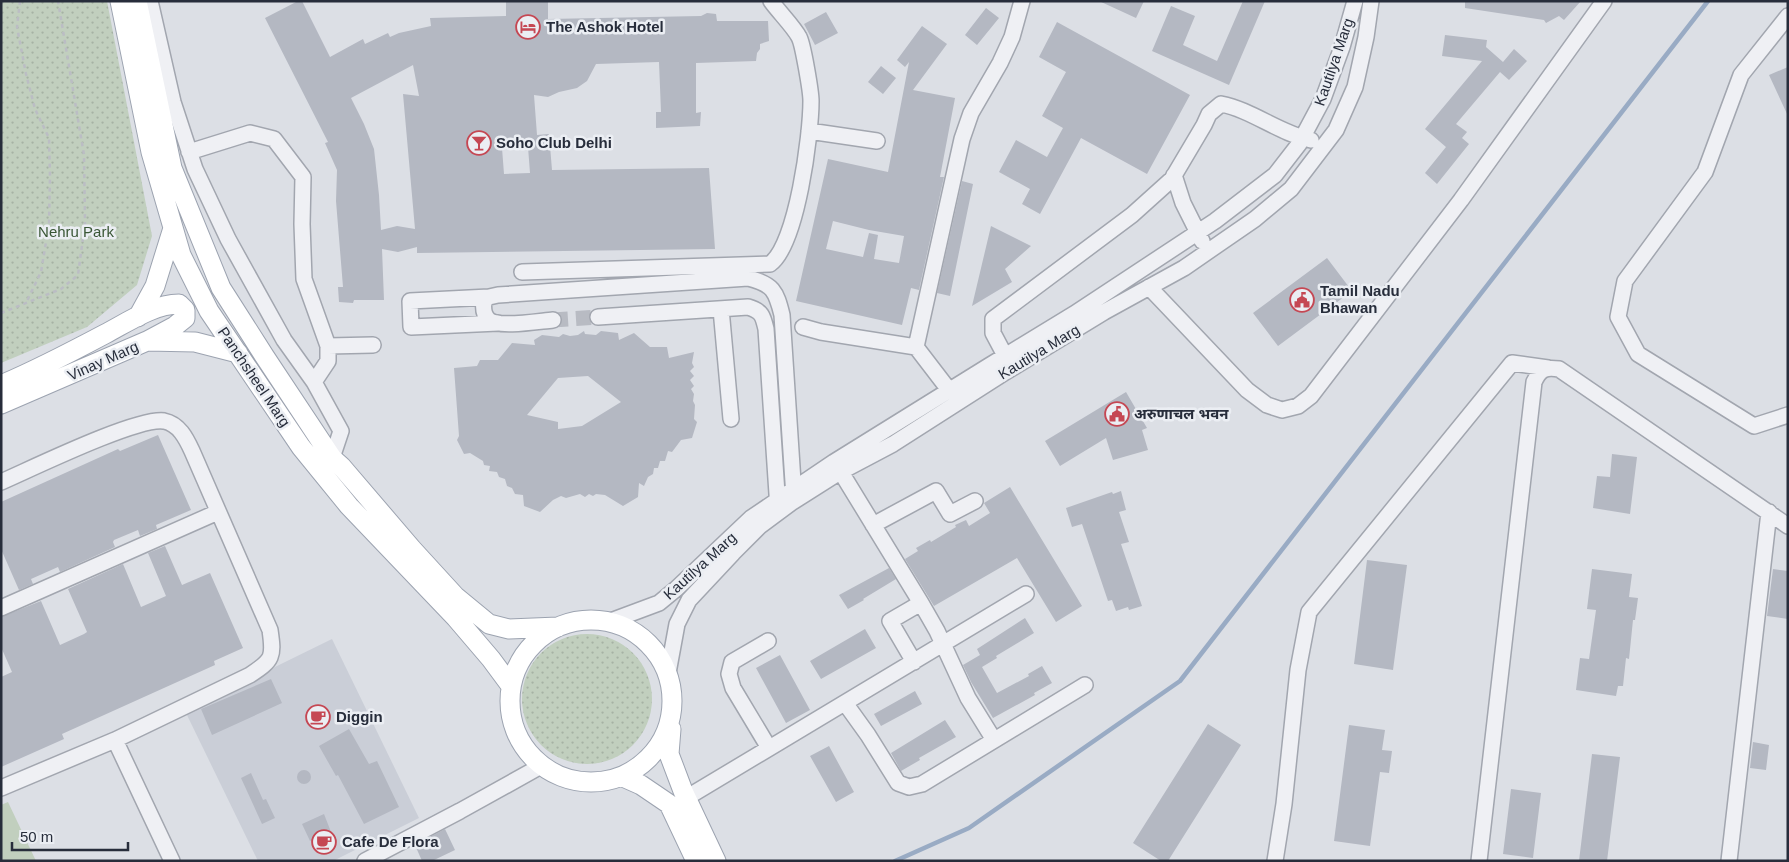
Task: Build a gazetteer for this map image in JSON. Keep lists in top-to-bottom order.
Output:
{
  "streets": {
    "main road": ["Vinay Marg", "Panchsheel Marg"],
    "street": ["Kautilya Marg"]
  },
  "crossings": [
    ["Kautilya Marg", "Panchsheel Marg"],
    ["Vinay Marg", "Panchsheel Marg"]
  ],
  "parks": ["Nehru Park"],
  "places": {
    "hotel": ["The Ashok Hotel"],
    "bar": ["Soho Club Delhi"],
    "public building": ["Tamil Nadu Bhawan", "अरुणाचल भवन"],
    "cafe": ["Diggin", "Cafe De Flora"]
  },
  "scale_bar": "50 m"
}
